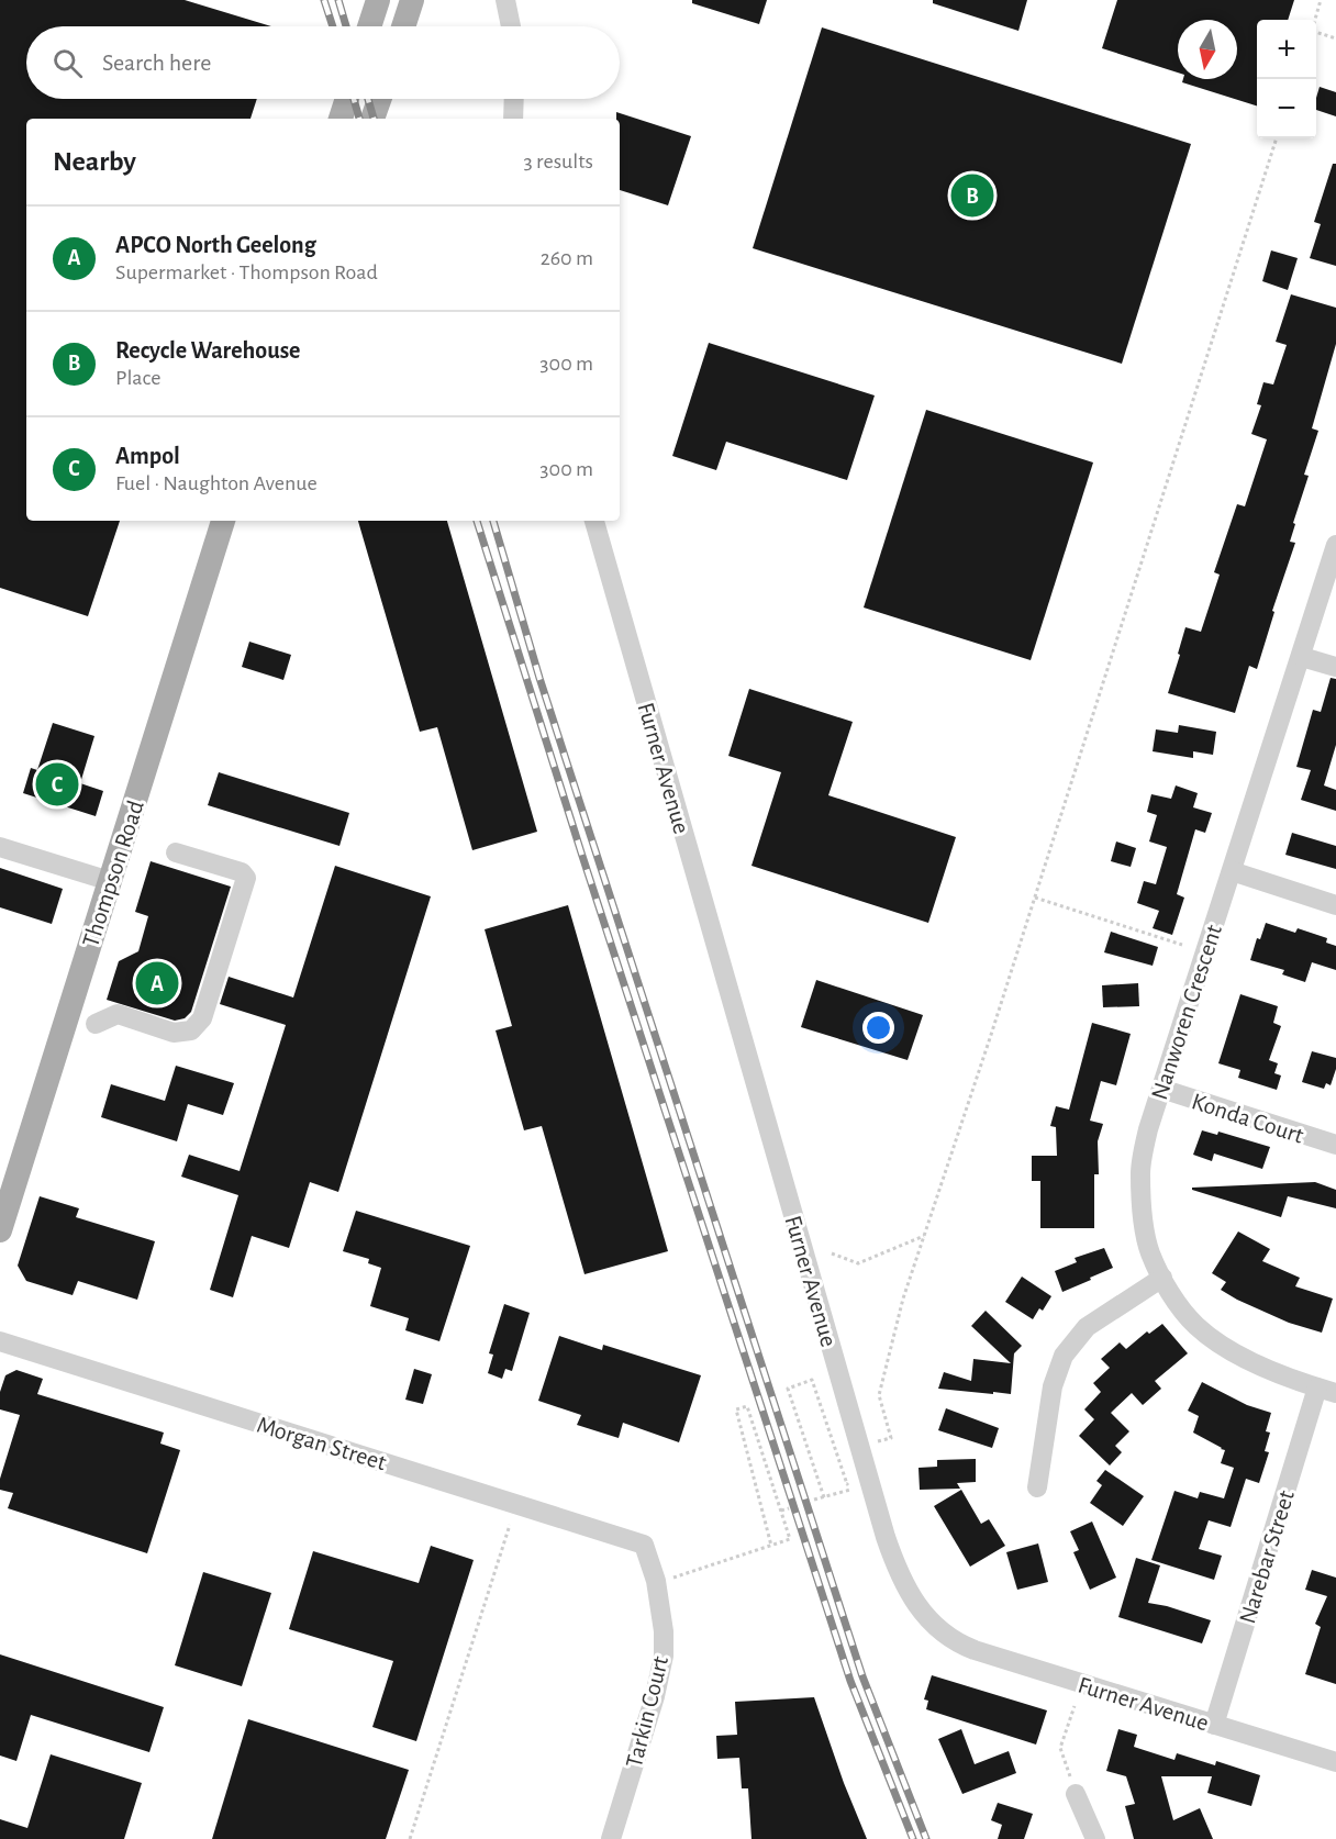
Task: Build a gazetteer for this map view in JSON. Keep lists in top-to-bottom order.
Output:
{
  "streets": {
    "main road": ["Thompson Road"],
    "street": [
      "Furner Avenue",
      "Nanworen Crescent",
      "Konda Court",
      "Morgan Street",
      "Narebar Street",
      "Tarkin Court"
    ]
  },
  "crossings": [
    ["Furner Avenue", "Narebar Street"],
    ["Nanworen Crescent", "Konda Court"],
    ["Nanworen Crescent", "Narebar Street"],
    ["Morgan Street", "Tarkin Court"]
  ],
  "north": "bottom",
  "page": {
    "map_buttons": ["+", "−"],
    "search": "Search here",
    "heading": ["Nearby", "3 results"],
    "pins": ["B", "C", "A"],
    "list": [
      {
        "mark": "A",
        "name": "APCO North Geelong",
        "note": "Supermarket · Thompson Road",
        "value": "260 m"
      },
      {
        "mark": "B",
        "name": "Recycle Warehouse",
        "note": "Place",
        "value": "300 m"
      },
      {
        "mark": "C",
        "name": "Ampol",
        "note": "Fuel · Naughton Avenue",
        "value": "300 m"
      }
    ]
  }
}
